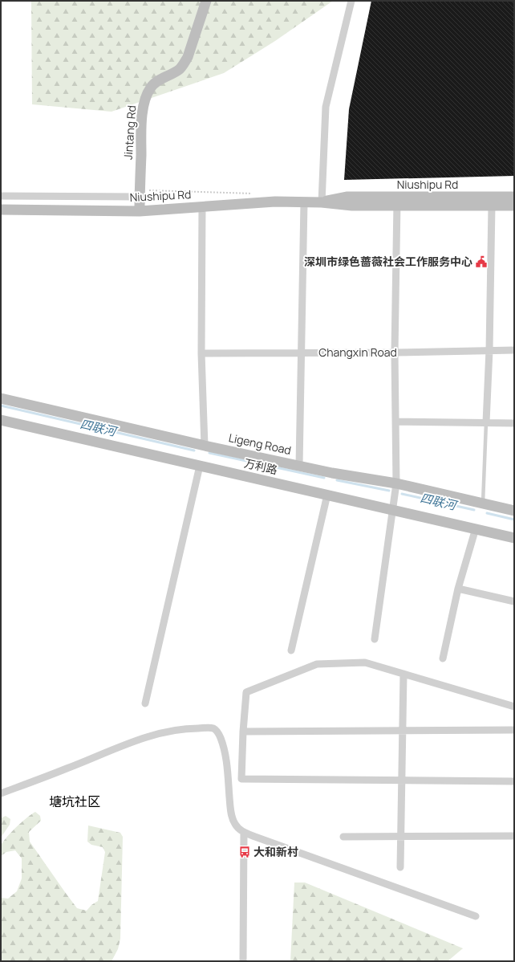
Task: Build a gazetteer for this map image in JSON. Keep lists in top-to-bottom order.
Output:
{
  "streets": {
    "street": [
      "Jintang Rd",
      "Niushipu Rd",
      "Changxin Road",
      "Ligeng Road",
      "万利路"
    ]
  },
  "crossings": [
    ["Jintang Rd", "Niushipu Rd"]
  ],
  "districts": ["塘坑社区"],
  "water": ["四联河"],
  "places": {
    "public building": ["深圳市绿色蔷薇社会工作服务中心"],
    "bus stop": ["大和新村"]
  }
}
